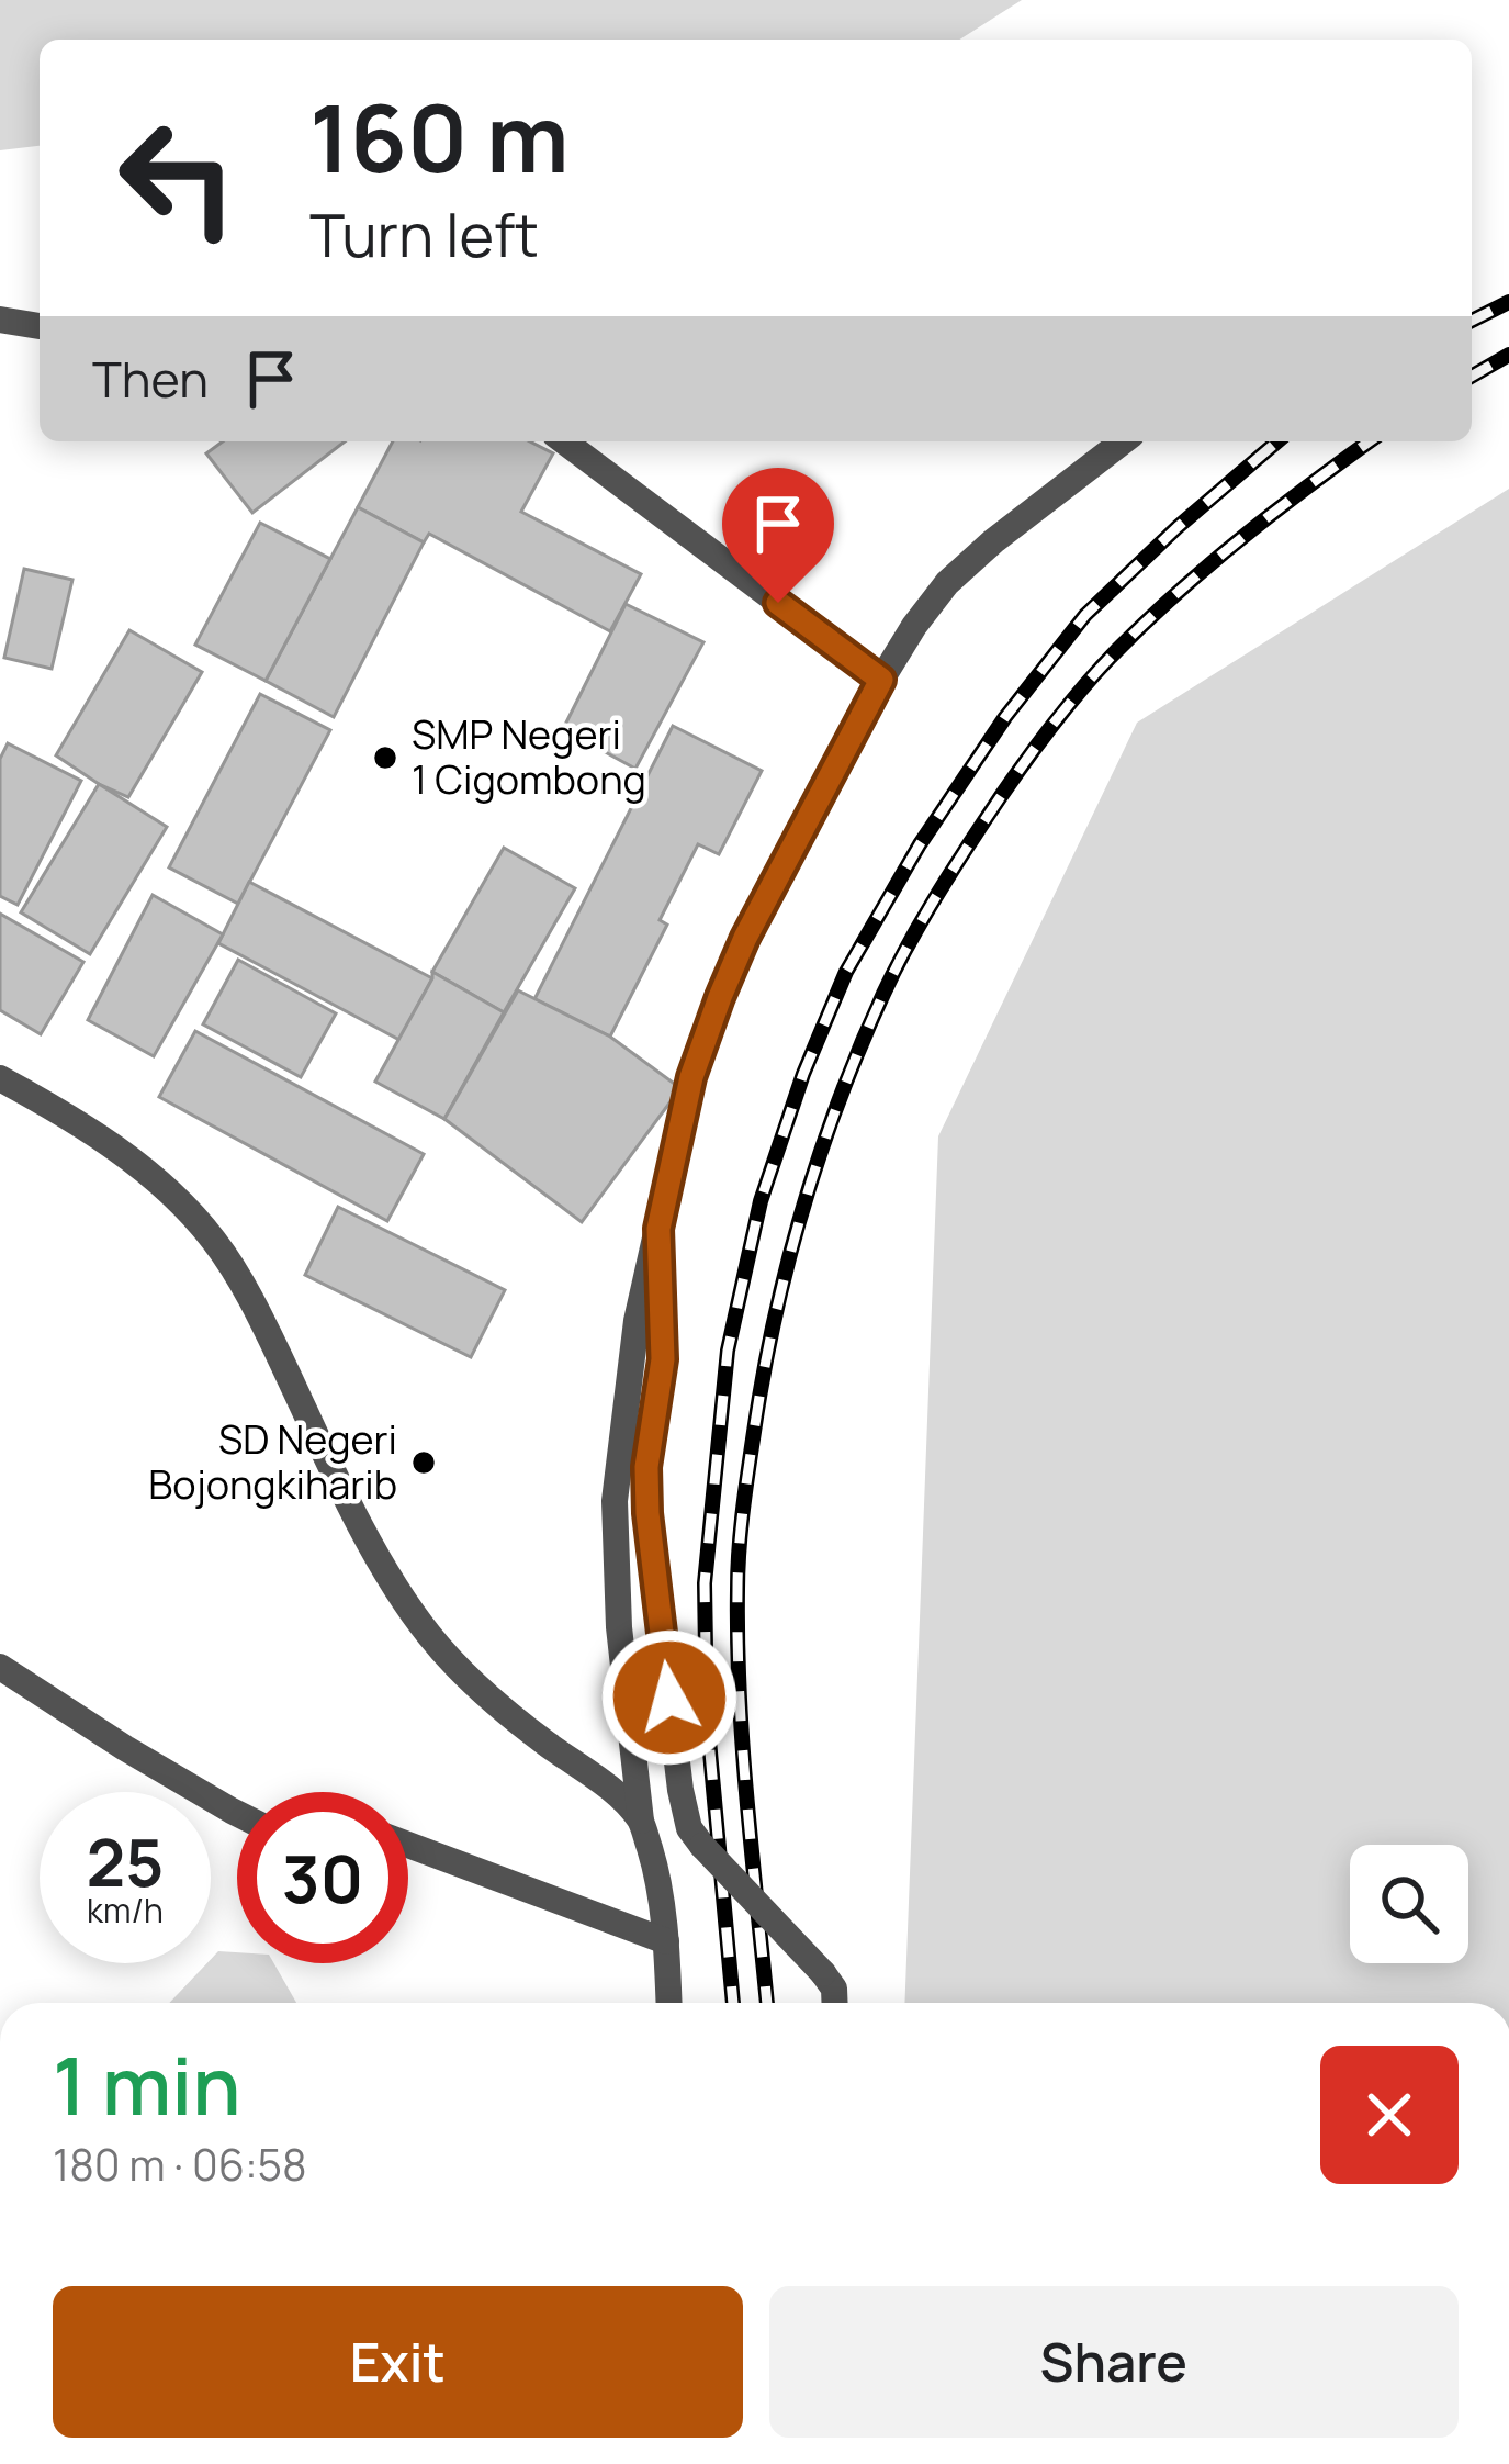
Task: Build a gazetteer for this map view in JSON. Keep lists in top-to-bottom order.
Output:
{
  "places": ["SMP Negeri 1 Cigombong", "SD Negeri Bojongkiharib"],
  "page": {
    "turn": ["160 m", "Turn left"],
    "then": "Then",
    "speed": "25 km/h",
    "limit": "30",
    "heading": ["1 min", "180 m · 06:58"],
    "buttons": ["Exit", "Share"]
  }
}
